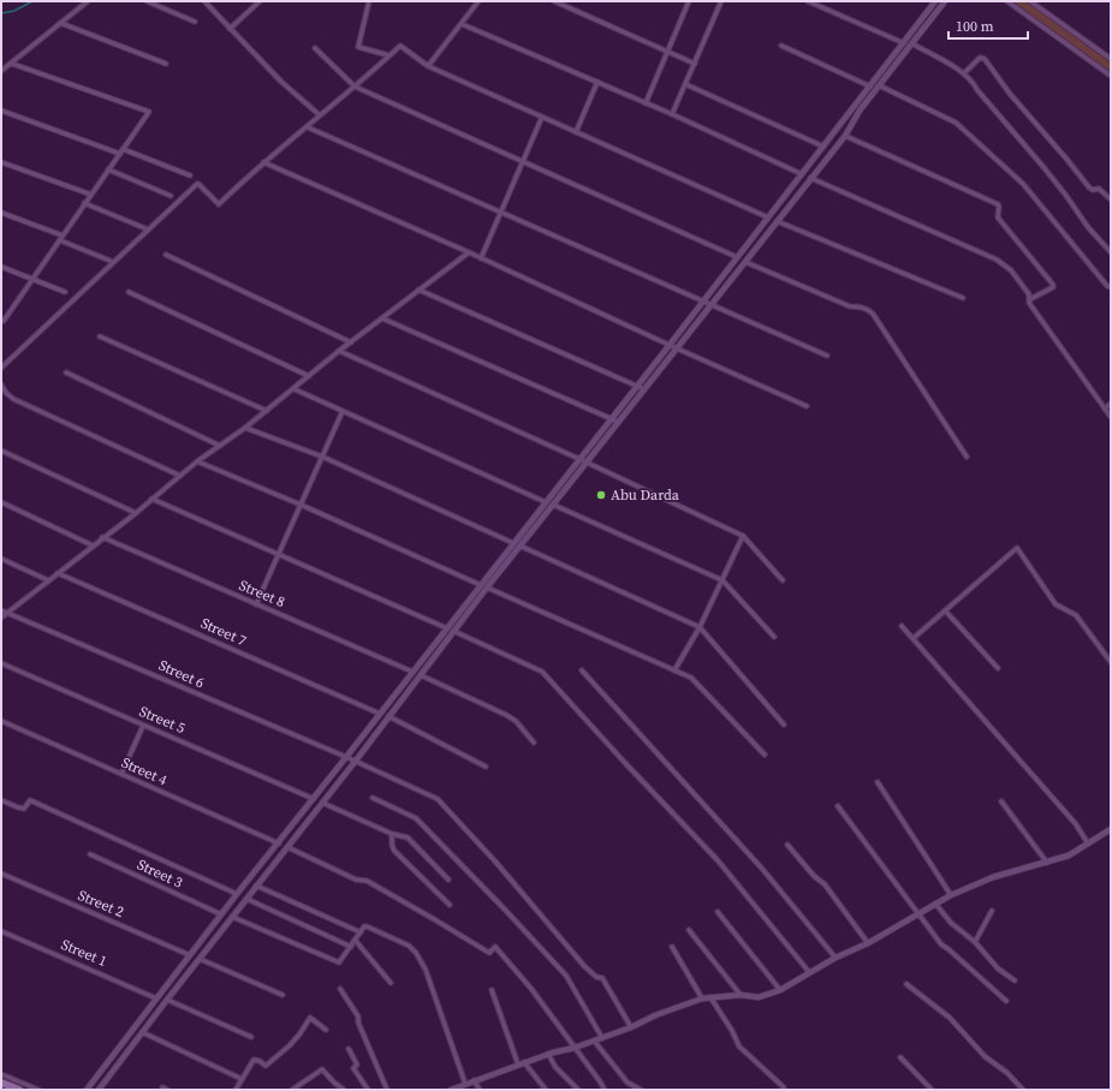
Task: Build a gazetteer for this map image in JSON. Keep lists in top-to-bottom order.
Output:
{
  "streets": {
    "street": [
      "Street 8",
      "Street 7",
      "Street 6",
      "Street 5",
      "Street 4",
      "Street 3",
      "Street 2",
      "Street 1"
    ]
  },
  "places": ["Abu Darda"],
  "scale_bar": "100 m"
}
